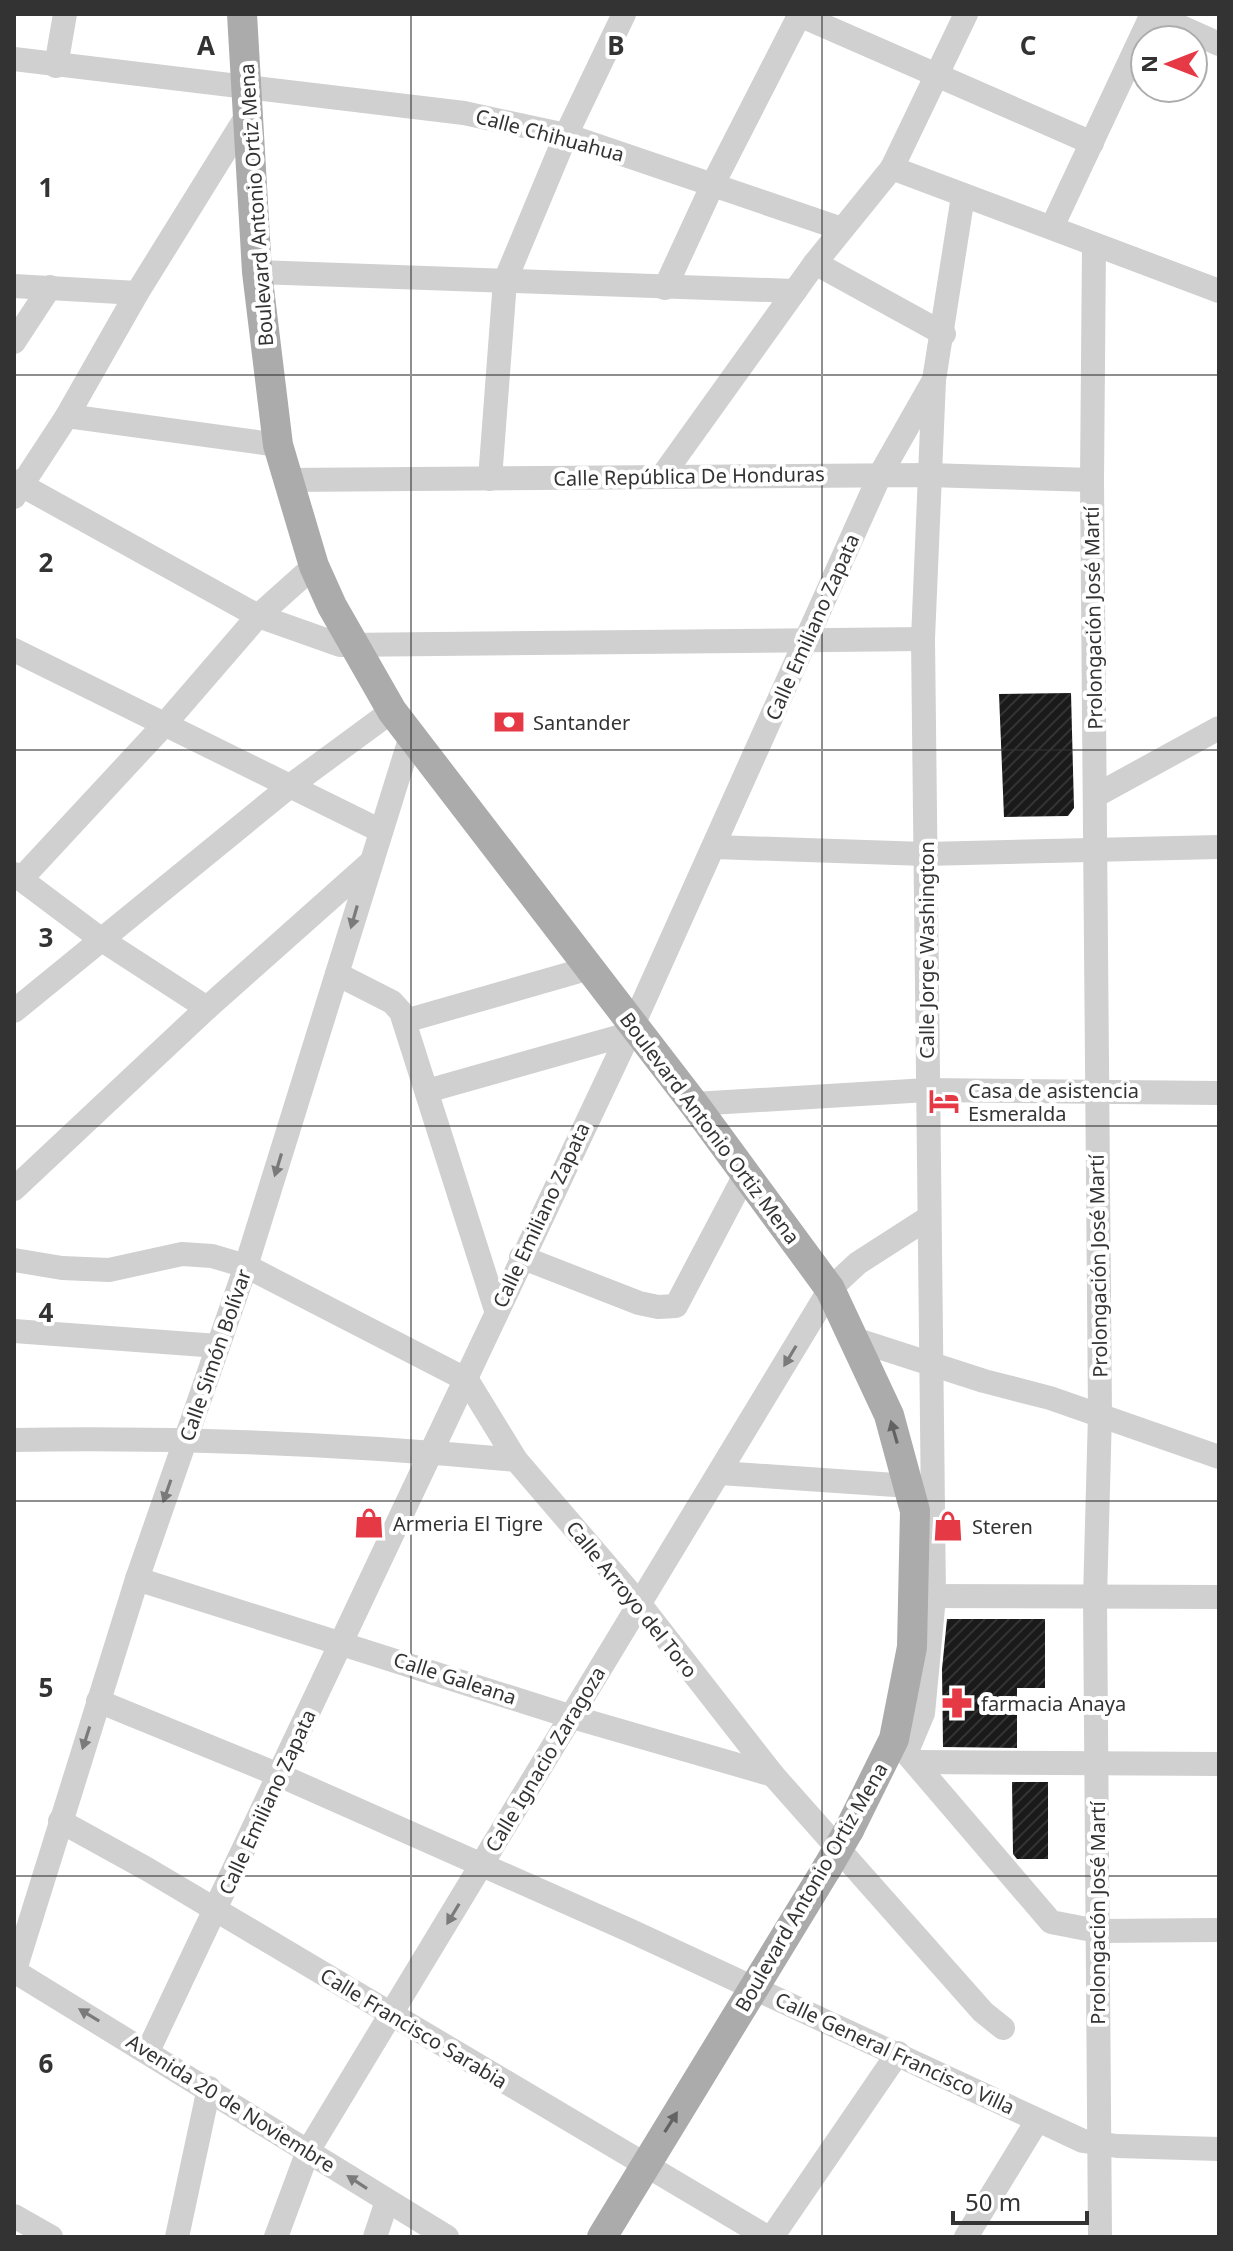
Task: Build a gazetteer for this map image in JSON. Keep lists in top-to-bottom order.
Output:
{
  "streets": {
    "main road": ["Boulevard Antonio Ortiz Mena"],
    "street": [
      "Calle Chihuahua",
      "Calle República De Honduras",
      "Prolongación José Martí",
      "Calle Emiliano Zapata",
      "Calle Jorge Washington",
      "Calle Simón Bolívar",
      "Calle Arroyo del Toro",
      "Calle Galeana",
      "Calle Ignacio Zaragoza",
      "Calle Francisco Sarabia",
      "Calle General Francisco Villa",
      "Avenida 20 de Noviembre"
    ]
  },
  "crossings": [
    ["Calle Chihuahua", "Boulevard Antonio Ortiz Mena"],
    ["Boulevard Antonio Ortiz Mena", "Calle República De Honduras"],
    ["Boulevard Antonio Ortiz Mena", "Calle Emiliano Zapata"],
    ["Boulevard Antonio Ortiz Mena", "Calle Jorge Washington"],
    ["Boulevard Antonio Ortiz Mena", "Calle Simón Bolívar"],
    ["Boulevard Antonio Ortiz Mena", "Calle Ignacio Zaragoza"],
    ["Boulevard Antonio Ortiz Mena", "Calle Francisco Sarabia"],
    ["Boulevard Antonio Ortiz Mena", "Calle General Francisco Villa"],
    ["Calle República De Honduras", "Prolongación José Martí"],
    ["Calle República De Honduras", "Calle Emiliano Zapata"],
    ["Calle República De Honduras", "Calle Jorge Washington"],
    ["Prolongación José Martí", "Calle General Francisco Villa"],
    ["Calle Emiliano Zapata", "Calle Jorge Washington"],
    ["Calle Emiliano Zapata", "Calle Arroyo del Toro"],
    ["Calle Emiliano Zapata", "Calle Galeana"],
    ["Calle Emiliano Zapata", "Calle Francisco Sarabia"],
    ["Calle Emiliano Zapata", "Calle General Francisco Villa"],
    ["Calle Emiliano Zapata", "Avenida 20 de Noviembre"],
    ["Calle Jorge Washington", "Calle Ignacio Zaragoza"],
    ["Calle Simón Bolívar", "Calle Galeana"],
    ["Calle Simón Bolívar", "Calle Francisco Sarabia"],
    ["Calle Simón Bolívar", "Calle General Francisco Villa"],
    ["Calle Simón Bolívar", "Avenida 20 de Noviembre"],
    ["Calle Arroyo del Toro", "Calle Galeana"],
    ["Calle Arroyo del Toro", "Calle Ignacio Zaragoza"],
    ["Calle Galeana", "Calle Ignacio Zaragoza"],
    ["Calle Ignacio Zaragoza", "Calle Francisco Sarabia"],
    ["Calle Ignacio Zaragoza", "Calle General Francisco Villa"],
    ["Calle Ignacio Zaragoza", "Avenida 20 de Noviembre"]
  ],
  "one_way": ["Calle Simón Bolívar", "Avenida 20 de Noviembre"],
  "places": {
    "bank": ["Santander"],
    "hotel": ["Casa de asistencia Esmeralda"],
    "shop": ["Armeria El Tigre", "Steren"],
    "pharmacy": ["farmacia Anaya"]
  },
  "scale_bar": "50 m",
  "north": "left",
  "grid": {
    "columns": ["A", "B", "C"],
    "rows": [
      "1",
      "2",
      "3",
      "4",
      "5",
      "6"
    ]
  }
}
